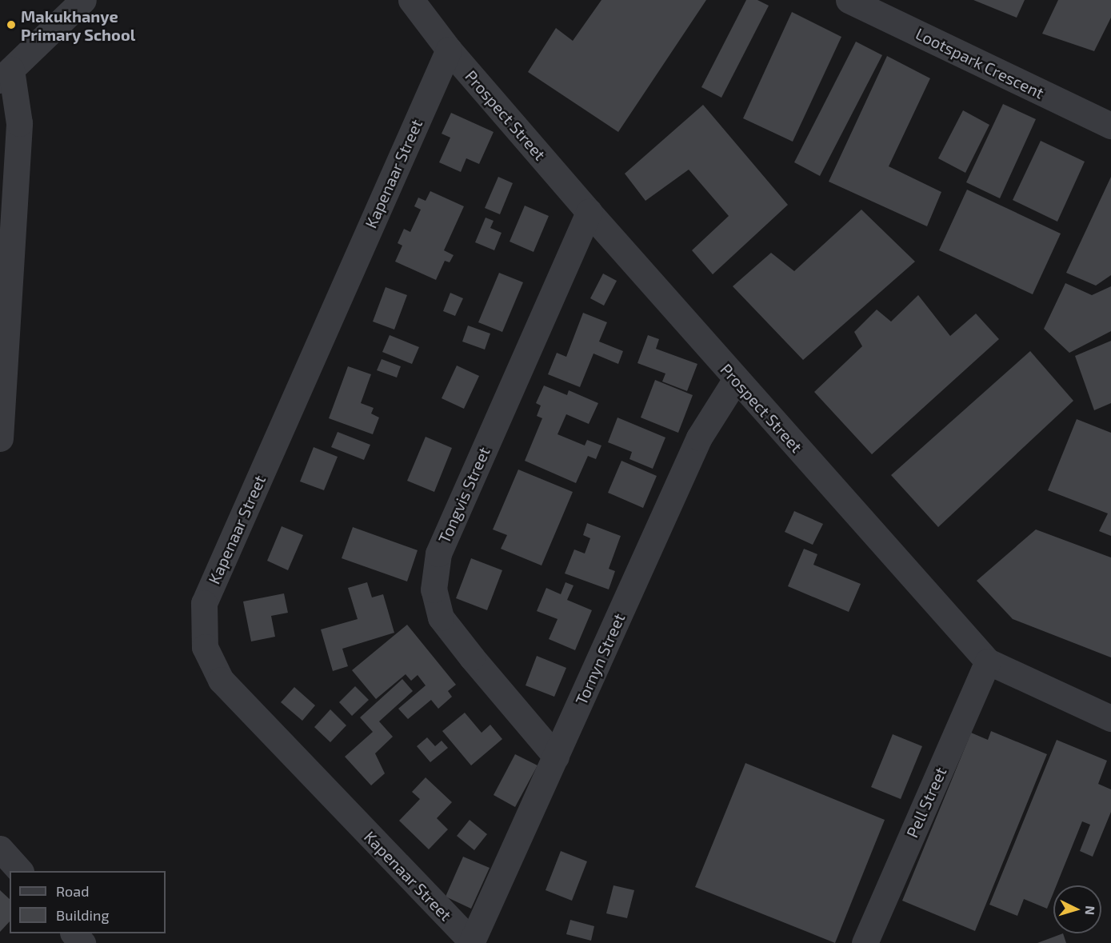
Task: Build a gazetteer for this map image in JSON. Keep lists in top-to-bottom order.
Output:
{
  "streets": {
    "street": [
      "Lootspark Crescent",
      "Prospect Street",
      "Kapenaar Street",
      "Tongvis Street",
      "Tornyn Street",
      "Pell Street"
    ]
  },
  "crossings": [
    ["Prospect Street", "Kapenaar Street"],
    ["Prospect Street", "Tongvis Street"],
    ["Prospect Street", "Tornyn Street"],
    ["Prospect Street", "Pell Street"],
    ["Kapenaar Street", "Tornyn Street"],
    ["Tongvis Street", "Tornyn Street"]
  ],
  "places": ["Makukhanye Primary School"],
  "legend": ["Road", "Building"],
  "north": "right"
}
